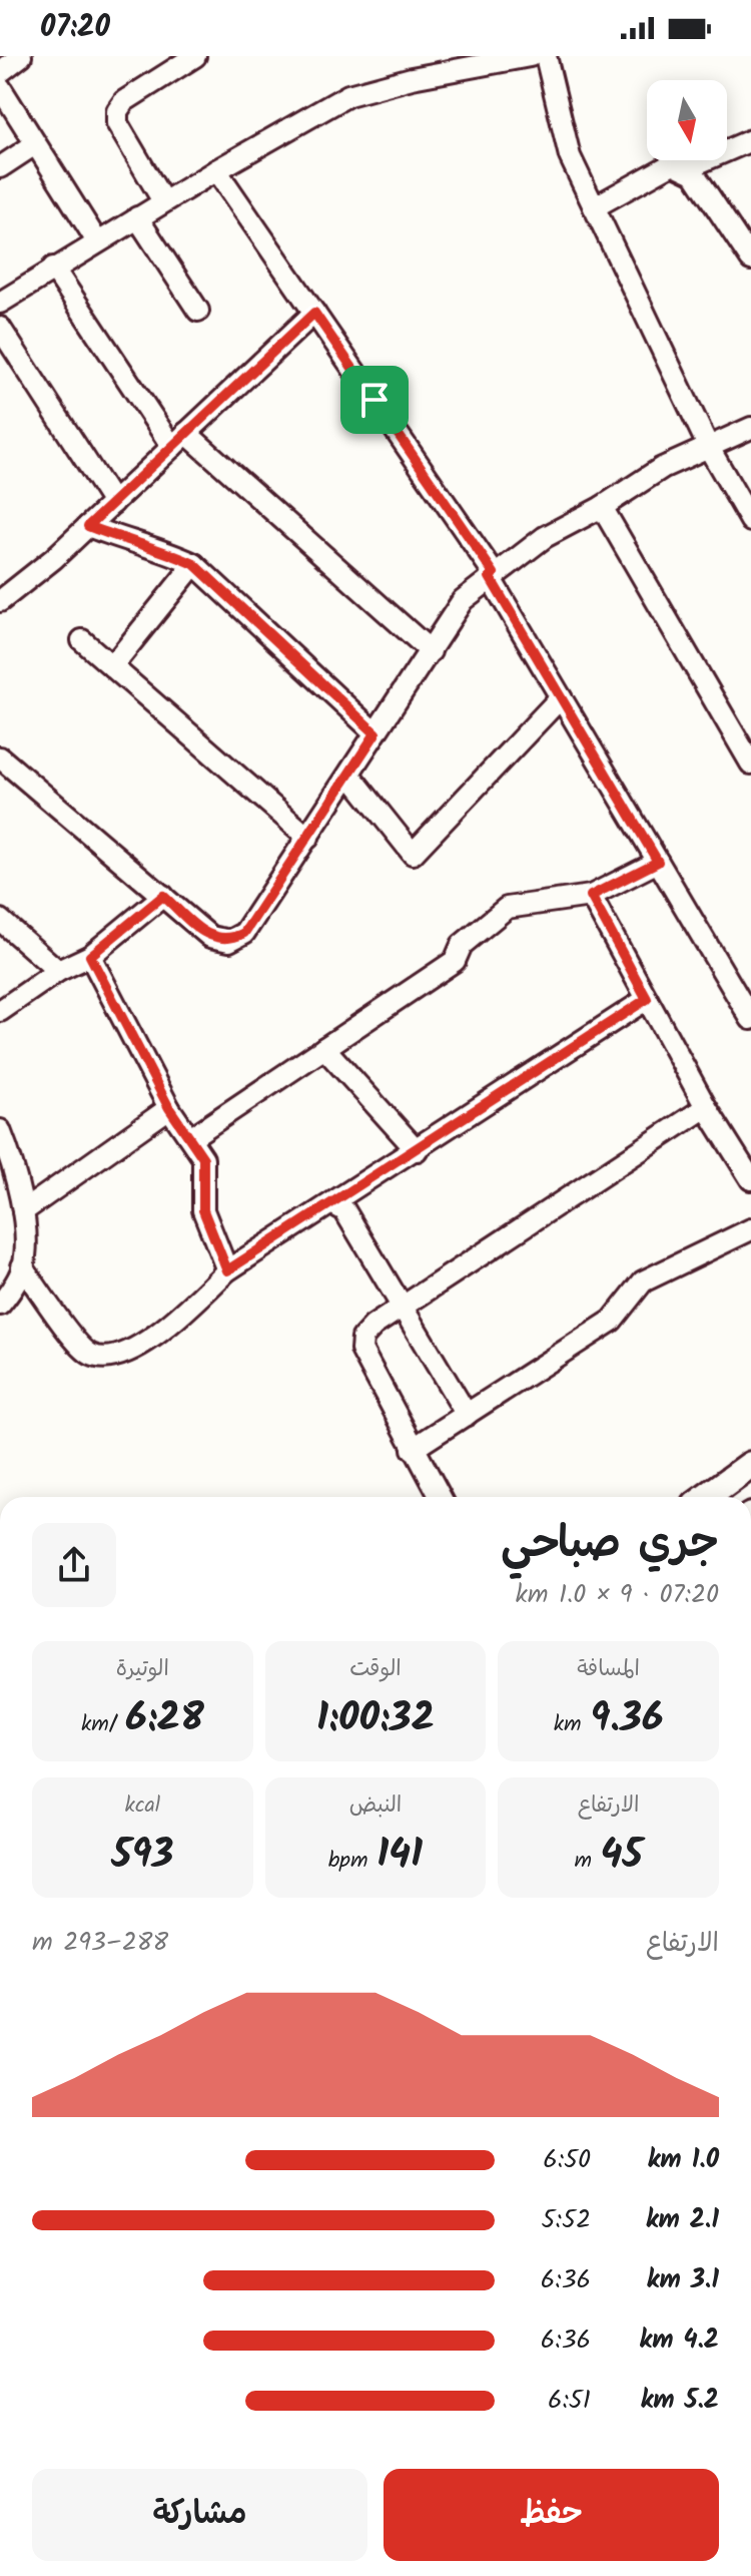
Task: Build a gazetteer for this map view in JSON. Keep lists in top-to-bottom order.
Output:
{
  "north": "bottom",
  "page": {
    "status": "07:20",
    "heading": ["جري صباحي", "07:20 · 9 × 1.0 km"],
    "stats": [
      ["المسافة", "9.36 km"],
      ["الوقت", "1:00:32"],
      ["الوتيرة", "6:28 /km"],
      ["الارتفاع", "45 m"],
      ["النبض", "141 bpm"],
      ["kcal", "593"]
    ],
    "chart": ["الارتفاع", "288–293 m"],
    "list": [
      {
        "name": "1.0 km",
        "note": "6:50"
      },
      {
        "name": "2.1 km",
        "note": "5:52"
      },
      {
        "name": "3.1 km",
        "note": "6:36"
      },
      {
        "name": "4.2 km",
        "note": "6:36"
      },
      {
        "name": "5.2 km",
        "note": "6:51"
      }
    ],
    "buttons": ["حفظ", "مشاركة"]
  }
}
